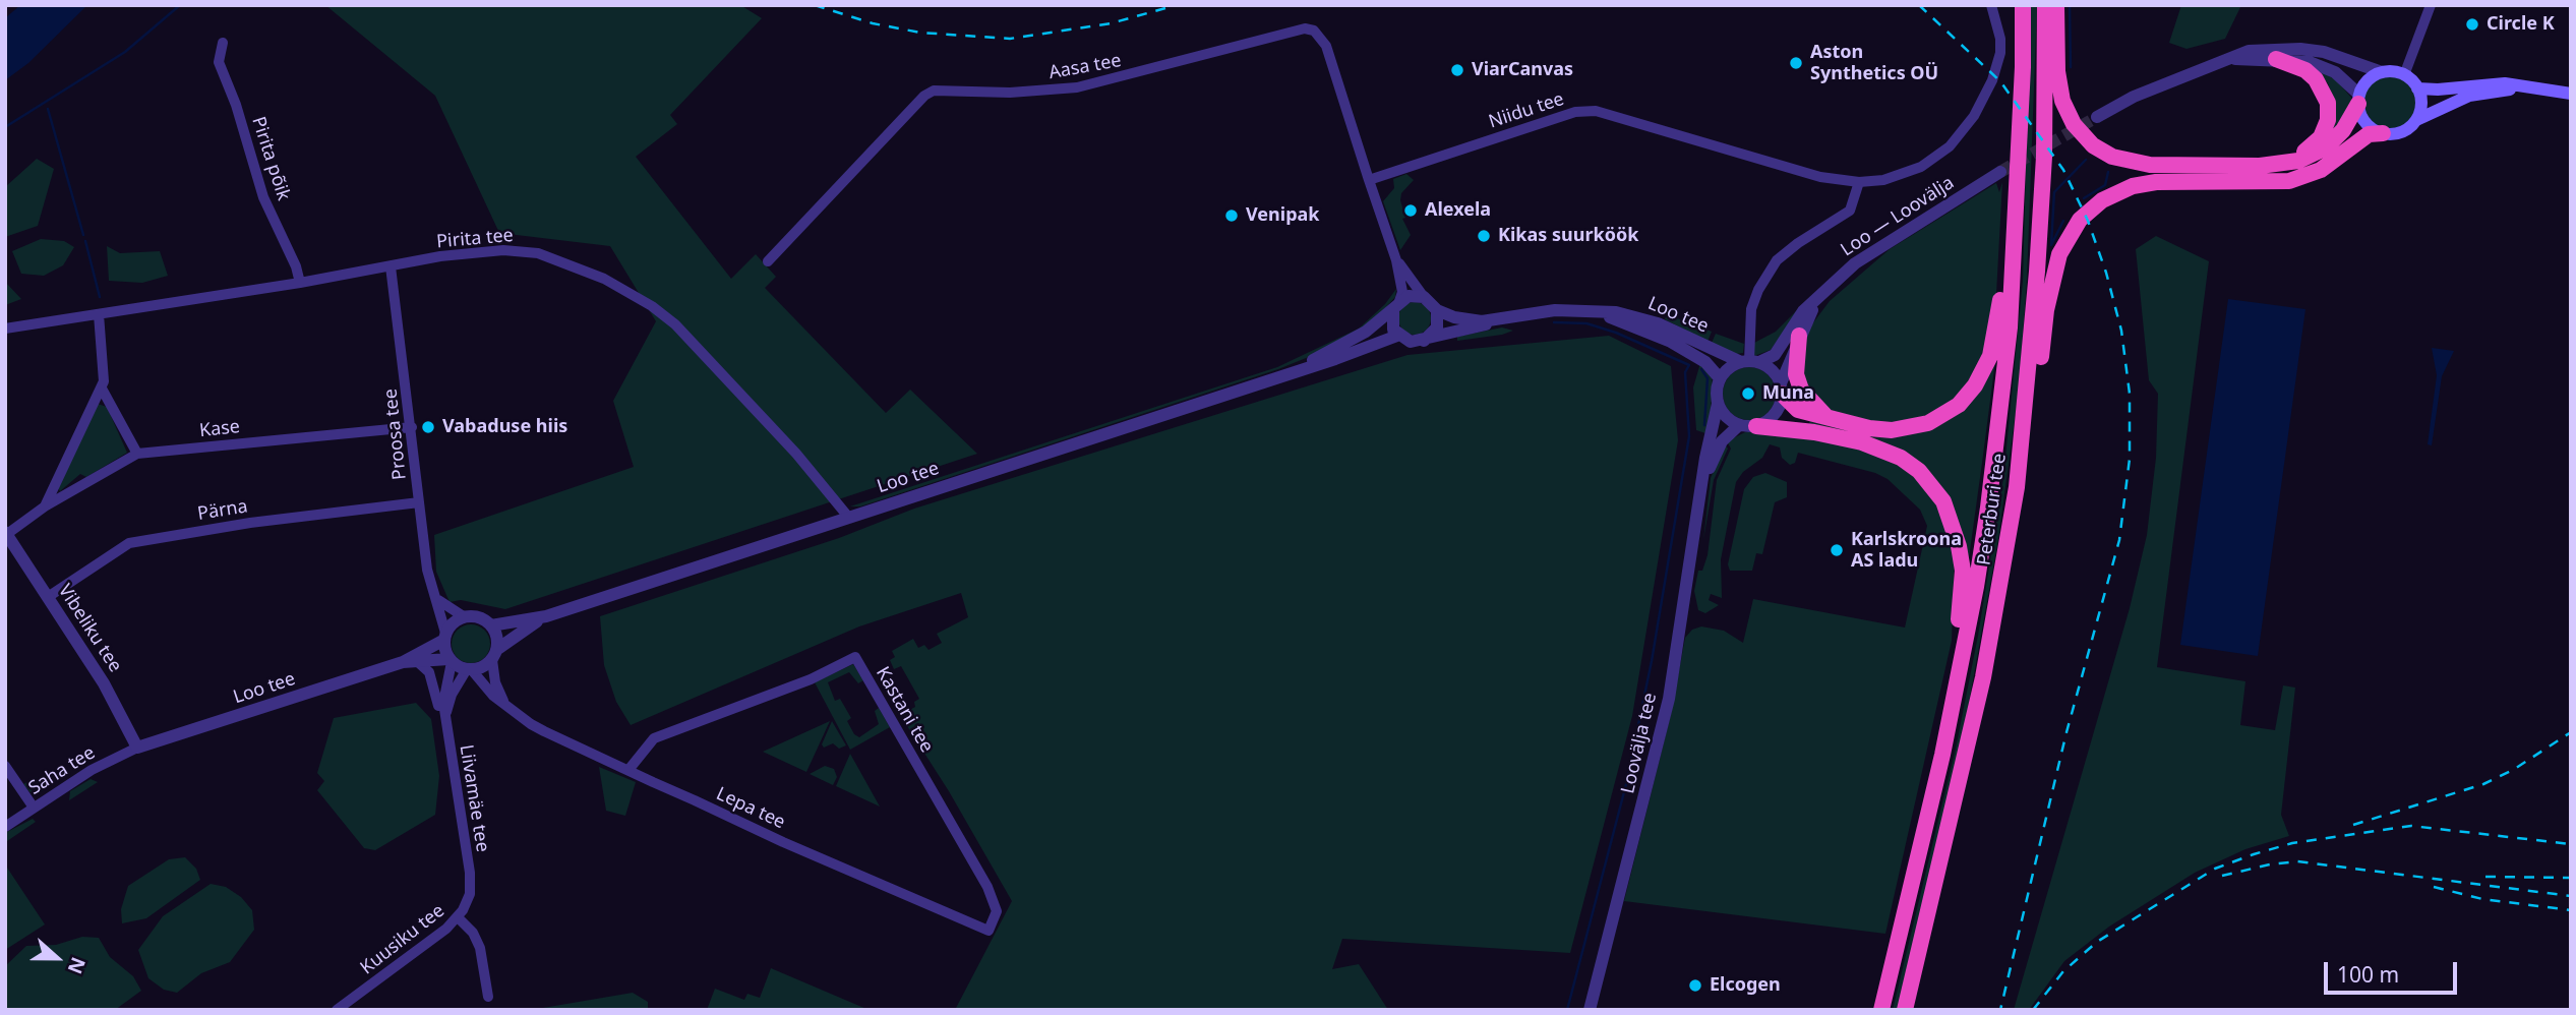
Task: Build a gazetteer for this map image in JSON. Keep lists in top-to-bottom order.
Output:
{
  "streets": {
    "highway": ["Peterburi tee"],
    "street": [
      "Aasa tee",
      "Niidu tee",
      "Pirita põik",
      "Loo — Loovälja",
      "Pirita tee",
      "Loo tee",
      "Kase",
      "Proosa tee",
      "Pärna",
      "Vibeliku tee",
      "Kastani tee",
      "Loovälja tee",
      "Saha tee",
      "Liivamäe tee",
      "Lepa tee",
      "Kuusiku tee"
    ]
  },
  "crossings": [
    ["Aasa tee", "Niidu tee"],
    ["Pirita põik", "Pirita tee"],
    ["Loo — Loovälja", "Loo tee"],
    ["Loo — Loovälja", "Loovälja tee"],
    ["Pirita tee", "Loo tee"],
    ["Pirita tee", "Kase"],
    ["Pirita tee", "Proosa tee"],
    ["Loo tee", "Proosa tee"],
    ["Loo tee", "Vibeliku tee"],
    ["Loo tee", "Loovälja tee"],
    ["Loo tee", "Saha tee"],
    ["Loo tee", "Liivamäe tee"],
    ["Loo tee", "Lepa tee"],
    ["Kase", "Proosa tee"],
    ["Kase", "Vibeliku tee"],
    ["Proosa tee", "Pärna"],
    ["Proosa tee", "Liivamäe tee"],
    ["Proosa tee", "Lepa tee"],
    ["Pärna", "Vibeliku tee"],
    ["Vibeliku tee", "Saha tee"],
    ["Kastani tee", "Lepa tee"],
    ["Liivamäe tee", "Lepa tee"],
    ["Liivamäe tee", "Kuusiku tee"]
  ],
  "places": [
    "Circle K",
    "Aston Synthetics OÜ",
    "ViarCanvas",
    "Alexela",
    "Venipak",
    "Kikas suurköök",
    "Muna",
    "Vabaduse hiis",
    "Karlskroona AS ladu",
    "Elcogen"
  ],
  "scale_bar": "100 m",
  "north": "right"
}
